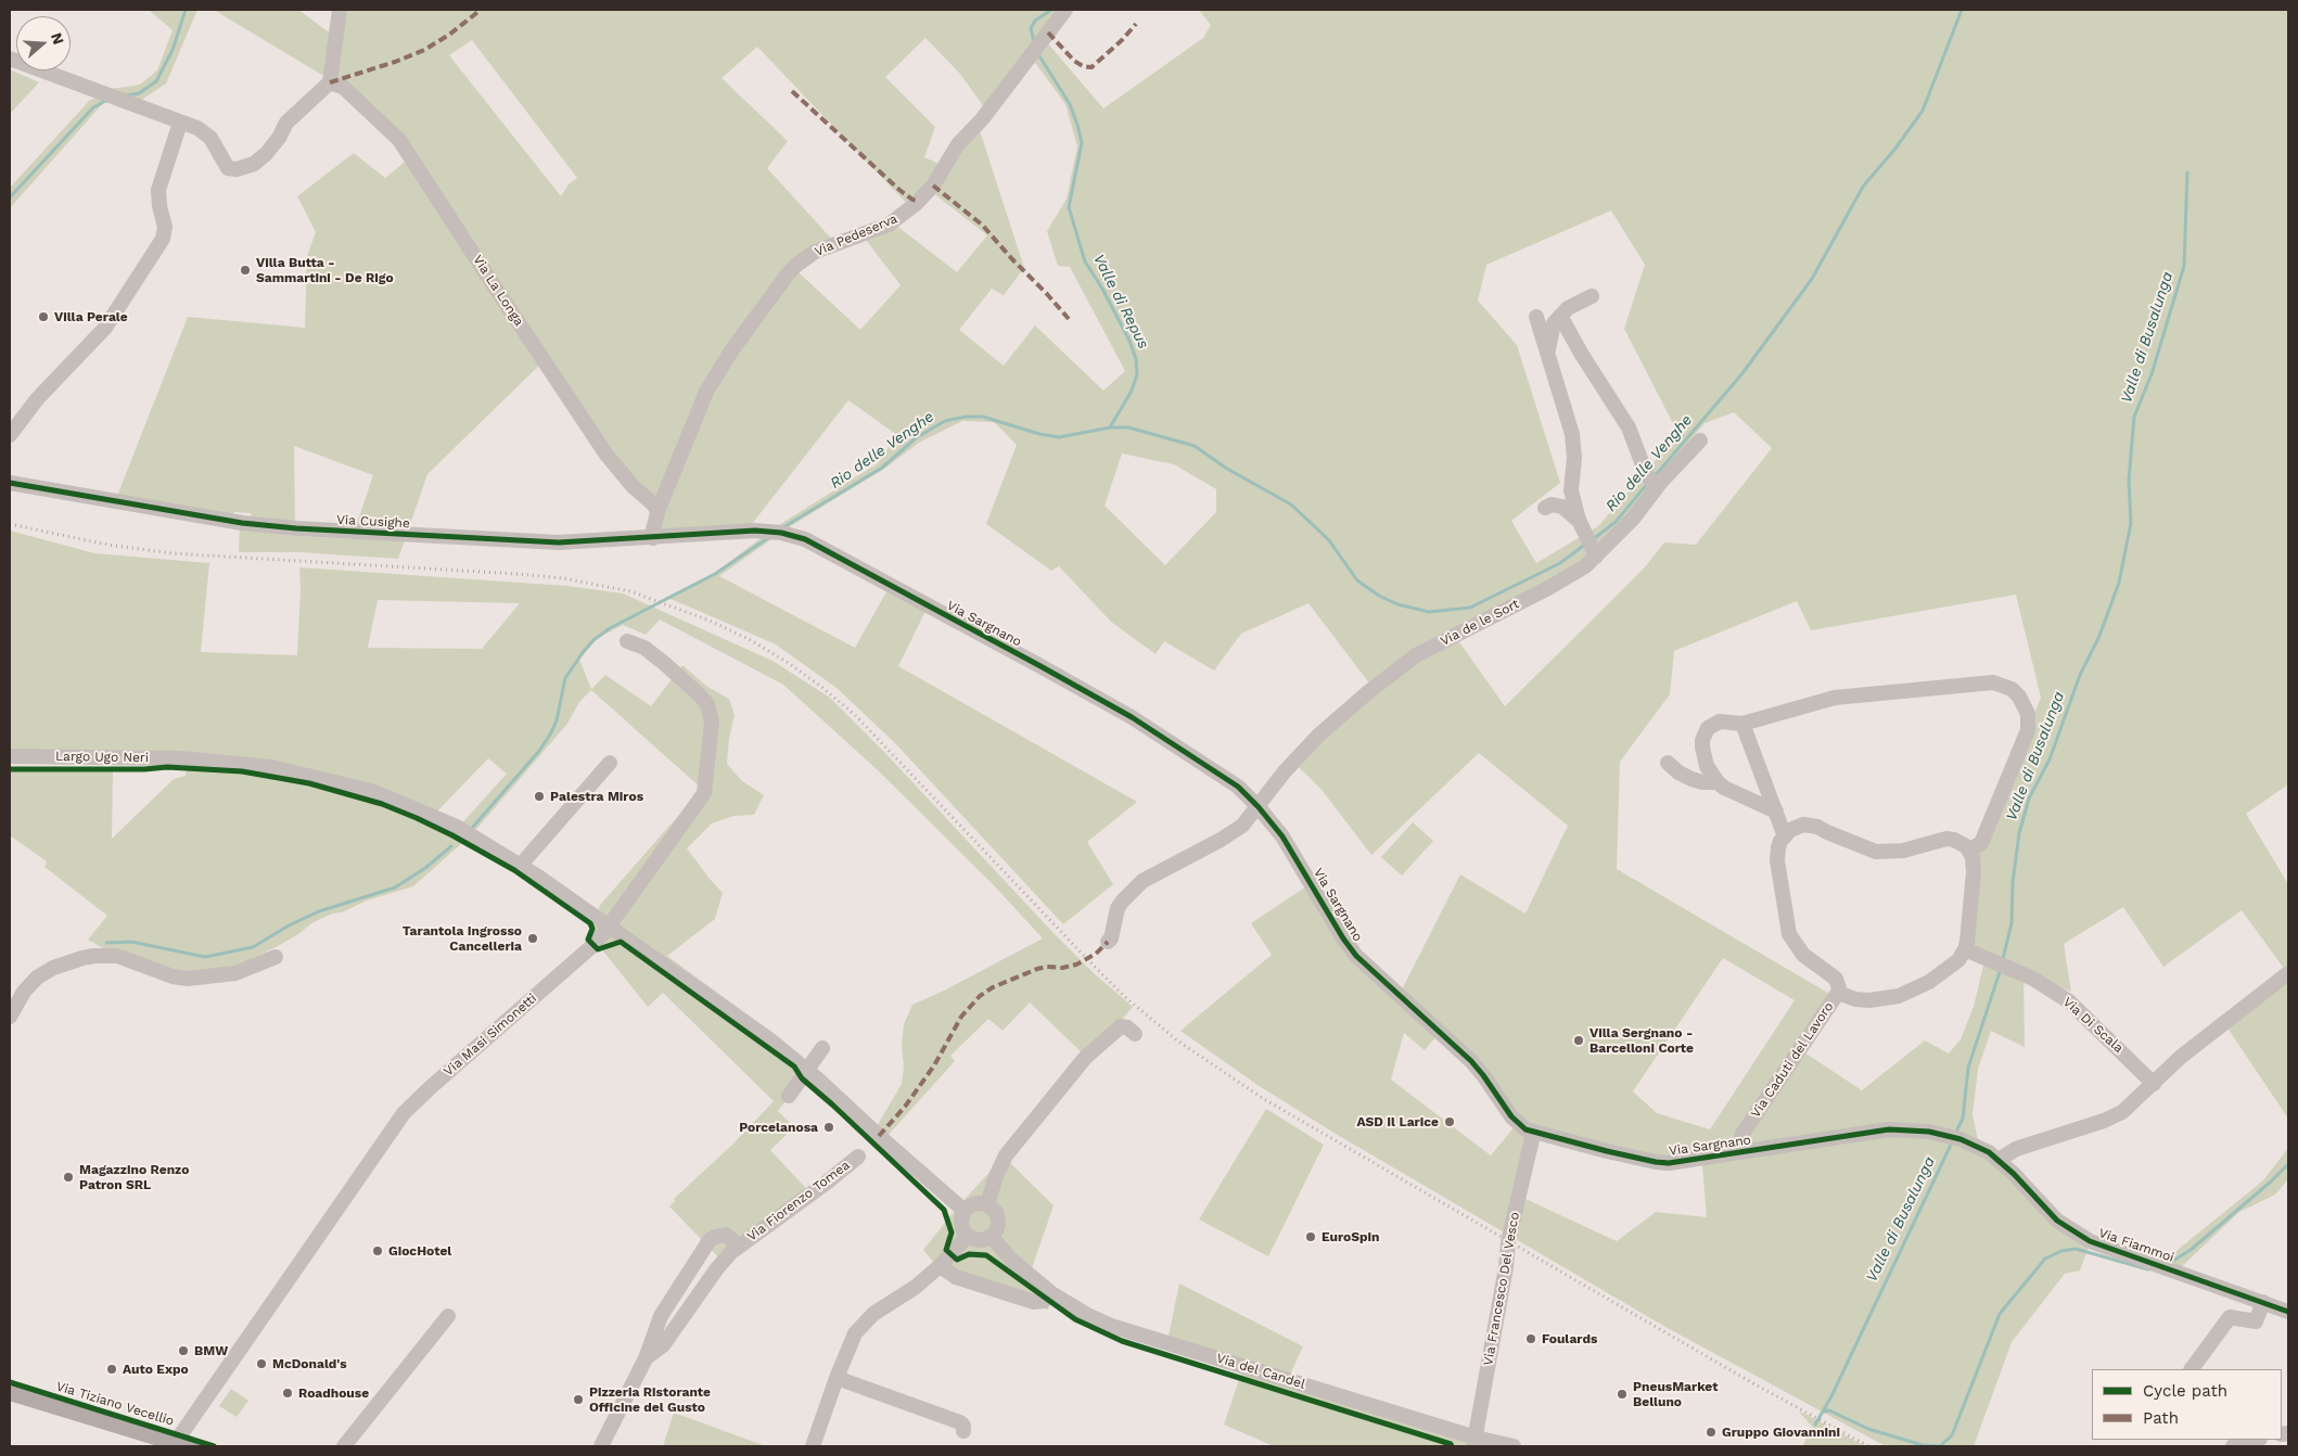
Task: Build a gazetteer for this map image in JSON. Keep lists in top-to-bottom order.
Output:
{
  "streets": {
    "main road": ["Via Tiziano Vecellio"],
    "street": [
      "Via Pedeserva",
      "Via La Longa",
      "Via Cusighe",
      "Via de le Sort",
      "Via Sargnano",
      "Largo Ugo Neri",
      "Via Di Scala",
      "Via Masi Simonetti",
      "Via Caduti del Lavoro",
      "Via Fiorenzo Tomea",
      "Via Fiammoi",
      "Via Francesco Del Vesco",
      "Via del Candel"
    ]
  },
  "crossings": [
    ["Via Pedeserva", "Via La Longa"],
    ["Via Pedeserva", "Via Cusighe"],
    ["Via Cusighe", "Via Sargnano"],
    ["Via de le Sort", "Via Sargnano"],
    ["Via Sargnano", "Via Caduti del Lavoro"],
    ["Via Sargnano", "Via Fiammoi"],
    ["Via Sargnano", "Via Francesco Del Vesco"],
    ["Largo Ugo Neri", "Via Masi Simonetti"],
    ["Largo Ugo Neri", "Via del Candel"],
    ["Via Masi Simonetti", "Via Tiziano Vecellio"],
    ["Via Francesco Del Vesco", "Via del Candel"]
  ],
  "water": ["Valle di Repus", "Valle di Busalunga", "Rio delle Venghe"],
  "places": [
    "Villa Butta - Sammartini - De Rigo",
    "Villa Perale",
    "Palestra Miros",
    "Tarantola Ingrosso Cancelleria",
    "Villa Sergnano - Barcelloni Corte",
    "ASD Il Larice",
    "Porcelanosa",
    "Magazzino Renzo Patron SRL",
    "EuroSpin",
    "GiocHotel",
    "Foulards",
    "BMW",
    "McDonald's",
    "Auto Expo",
    "Roadhouse",
    "PneusMarket Belluno",
    "Pizzeria Ristorante Officine del Gusto",
    "Gruppo Giovannini"
  ],
  "legend": ["Cycle path", "Path"],
  "north": "right"
}
